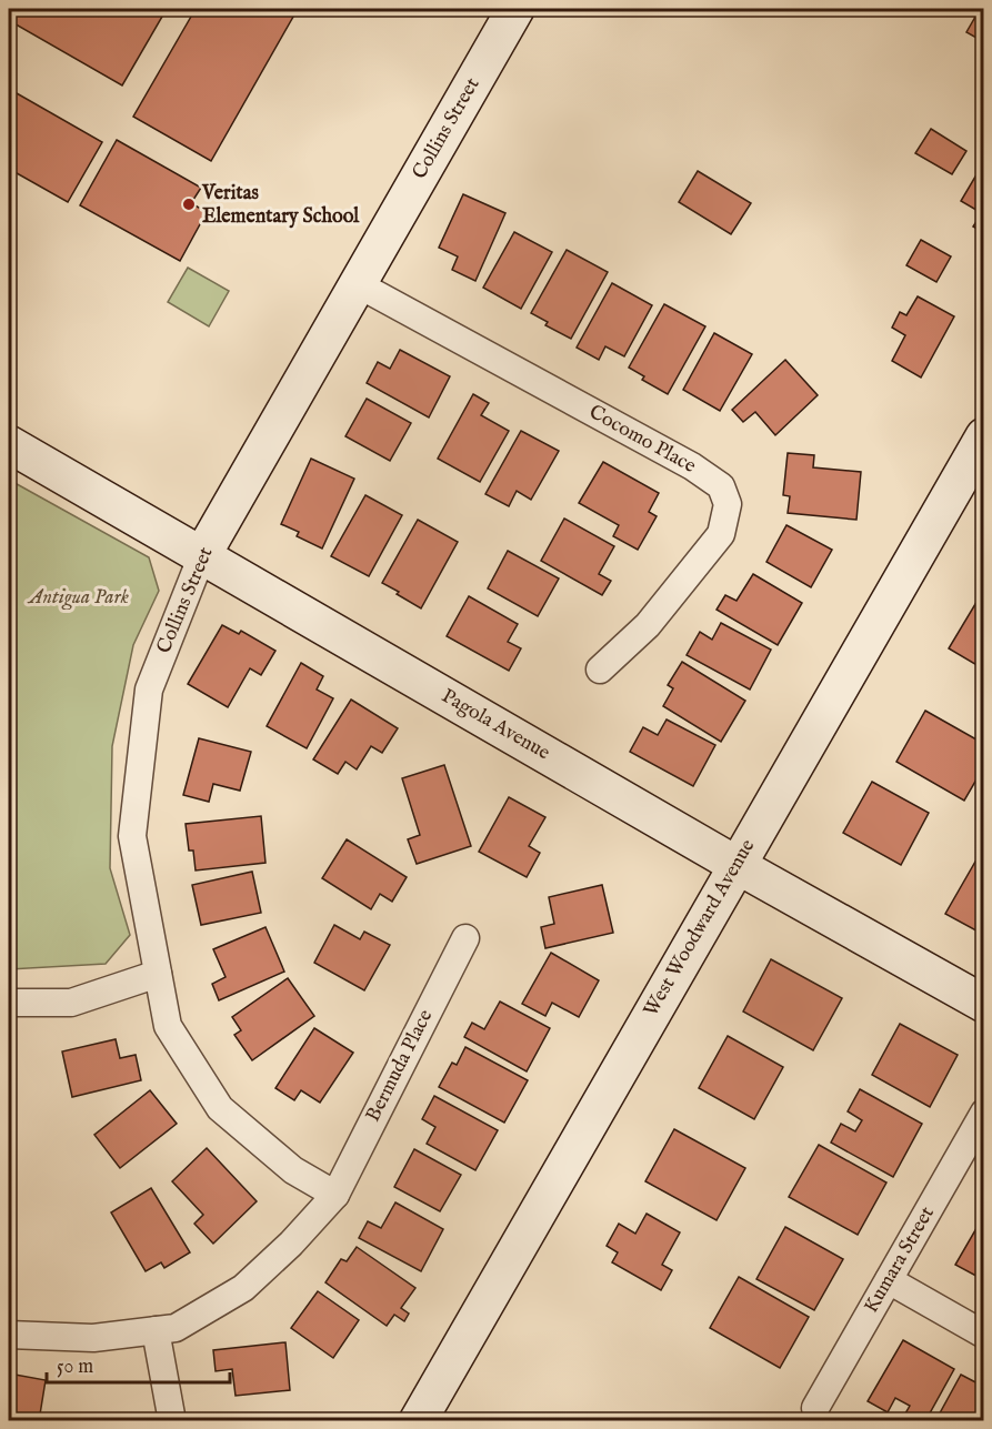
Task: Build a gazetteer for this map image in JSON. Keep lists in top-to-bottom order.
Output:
{
  "streets": {
    "street": [
      "Collins Street",
      "Cocomo Place",
      "Pagola Avenue",
      "West Woodward Avenue",
      "Bermuda Place",
      "Kumara Street"
    ]
  },
  "crossings": [
    ["Collins Street", "Cocomo Place"],
    ["Collins Street", "Pagola Avenue"],
    ["Collins Street", "Bermuda Place"],
    ["Pagola Avenue", "West Woodward Avenue"]
  ],
  "parks": ["Antigua Park"],
  "places": ["Veritas Elementary School"],
  "scale_bar": "50 m"
}
